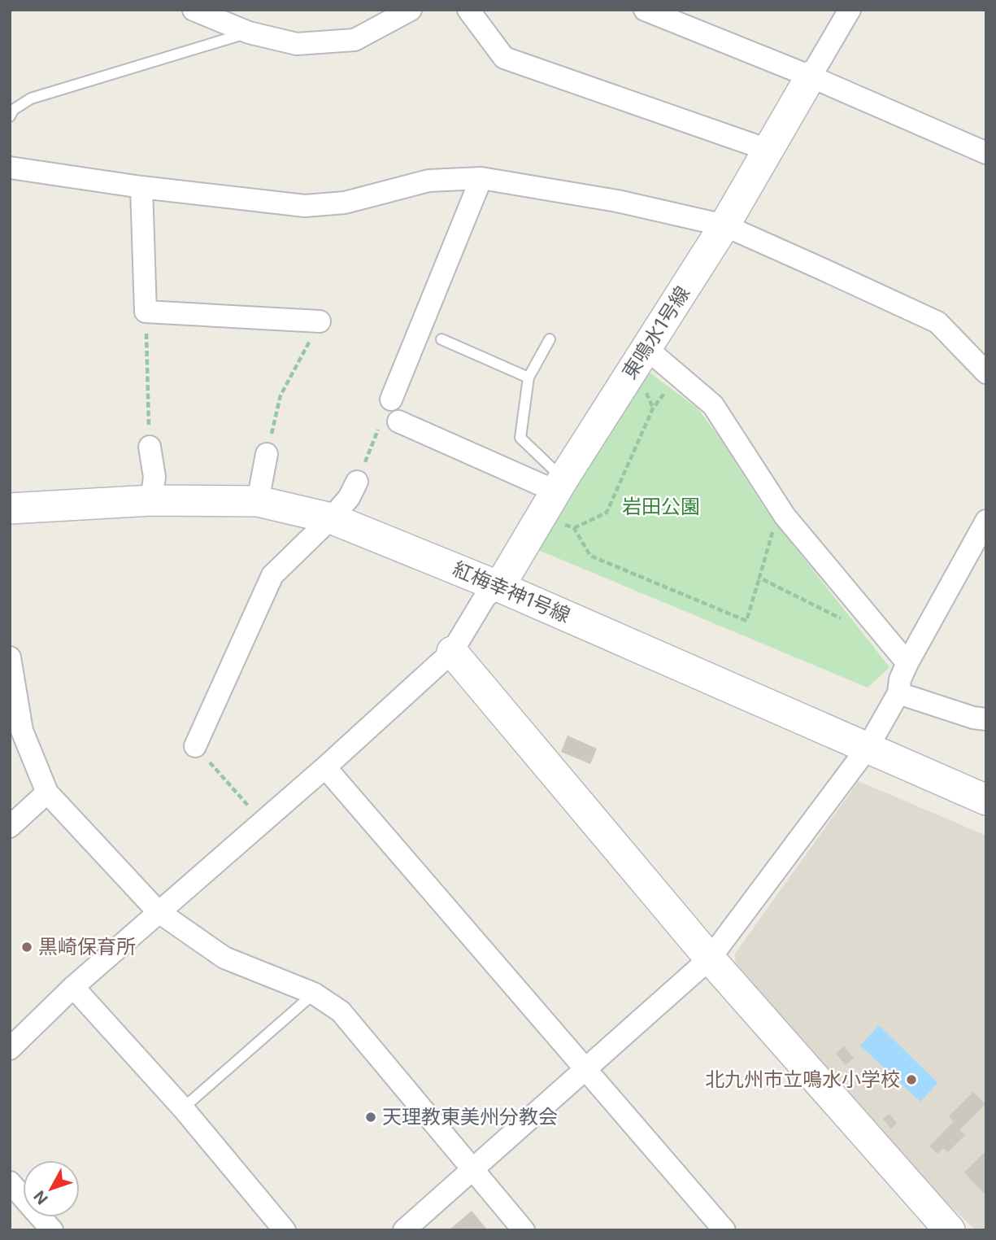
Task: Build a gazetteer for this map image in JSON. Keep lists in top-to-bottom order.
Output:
{
  "streets": {
    "street": ["東鳴水1号線", "紅梅幸神1号線"]
  },
  "crossings": [
    ["東鳴水1号線", "紅梅幸神1号線"]
  ],
  "parks": ["岩田公園"],
  "places": ["黒崎保育所", "北九州市立鳴水小学校", "天理教東美州分教会"],
  "north": "bottom left"
}
